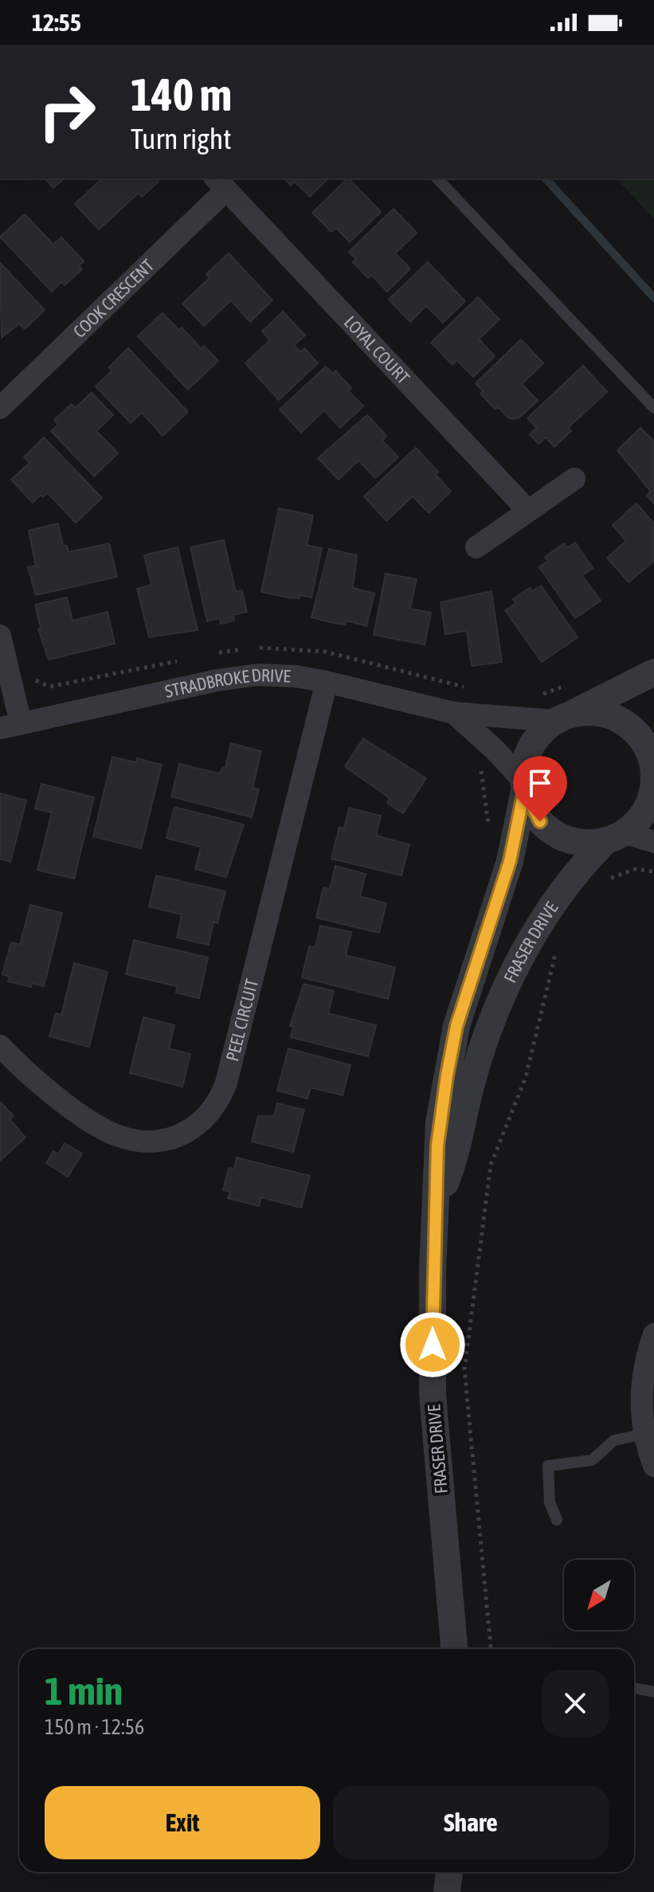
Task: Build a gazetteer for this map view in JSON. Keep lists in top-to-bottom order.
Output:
{
  "streets": {
    "street": [
      "COOK CRESCENT",
      "LOYAL COURT",
      "STRADBROKE DRIVE",
      "FRASER DRIVE",
      "PEEL CIRCUIT"
    ]
  },
  "crossings": [
    ["COOK CRESCENT", "LOYAL COURT"],
    ["STRADBROKE DRIVE", "FRASER DRIVE"],
    ["STRADBROKE DRIVE", "PEEL CIRCUIT"]
  ],
  "north": "bottom left",
  "page": {
    "status": "12:55",
    "turn": ["140 m", "Turn right"],
    "heading": ["1 min", "150 m · 12:56"],
    "buttons": ["Exit", "Share"]
  }
}
